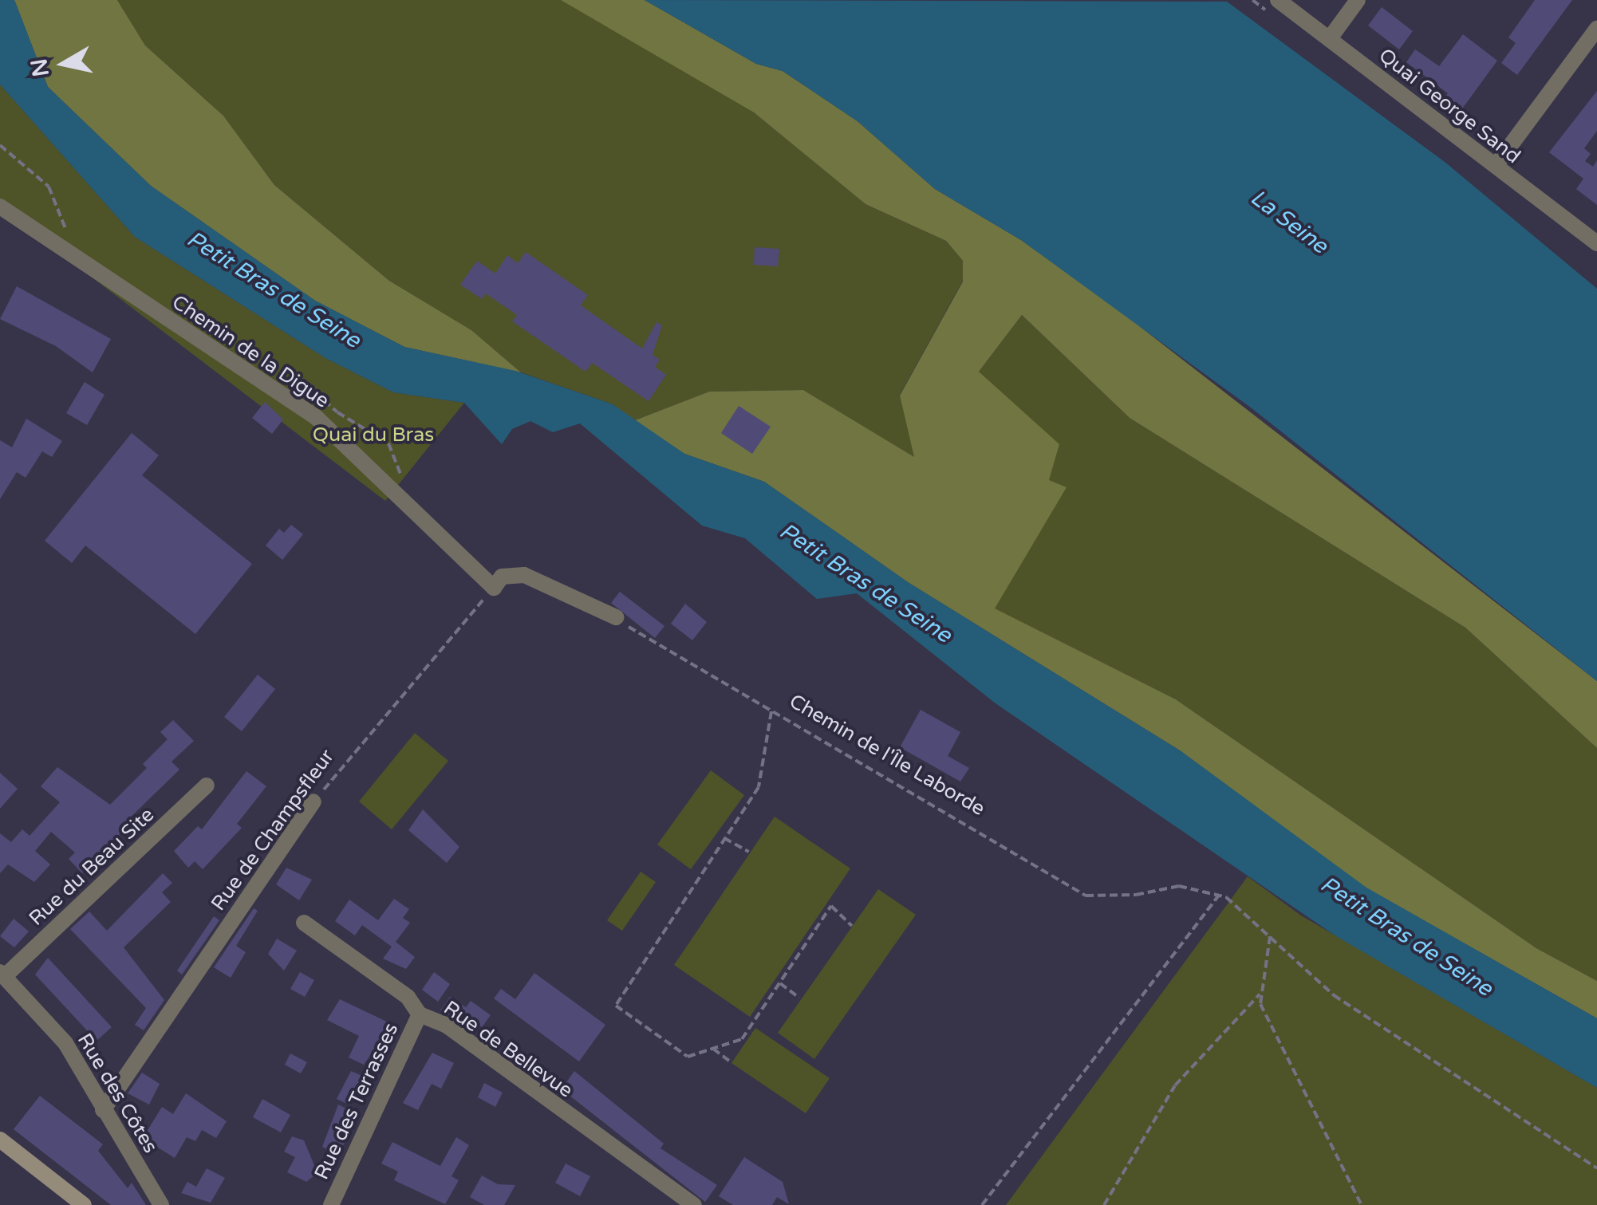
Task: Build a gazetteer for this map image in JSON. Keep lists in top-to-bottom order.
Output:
{
  "streets": {
    "street": [
      "Quai George Sand",
      "Chemin de la Digue",
      "Rue de Champsfleur",
      "Rue du Beau Site",
      "Rue de Bellevue",
      "Rue des Côtes",
      "Rue des Terrasses"
    ],
    "path": ["Chemin de l'Île Laborde"]
  },
  "crossings": [
    ["Chemin de la Digue", "Rue de Champsfleur"],
    ["Rue de Champsfleur", "Rue des Côtes"],
    ["Rue du Beau Site", "Rue des Côtes"],
    ["Rue de Bellevue", "Rue des Terrasses"]
  ],
  "water": ["La Seine", "Petit Bras de Seine"],
  "parks": ["Quai du Bras"],
  "north": "left"
}
